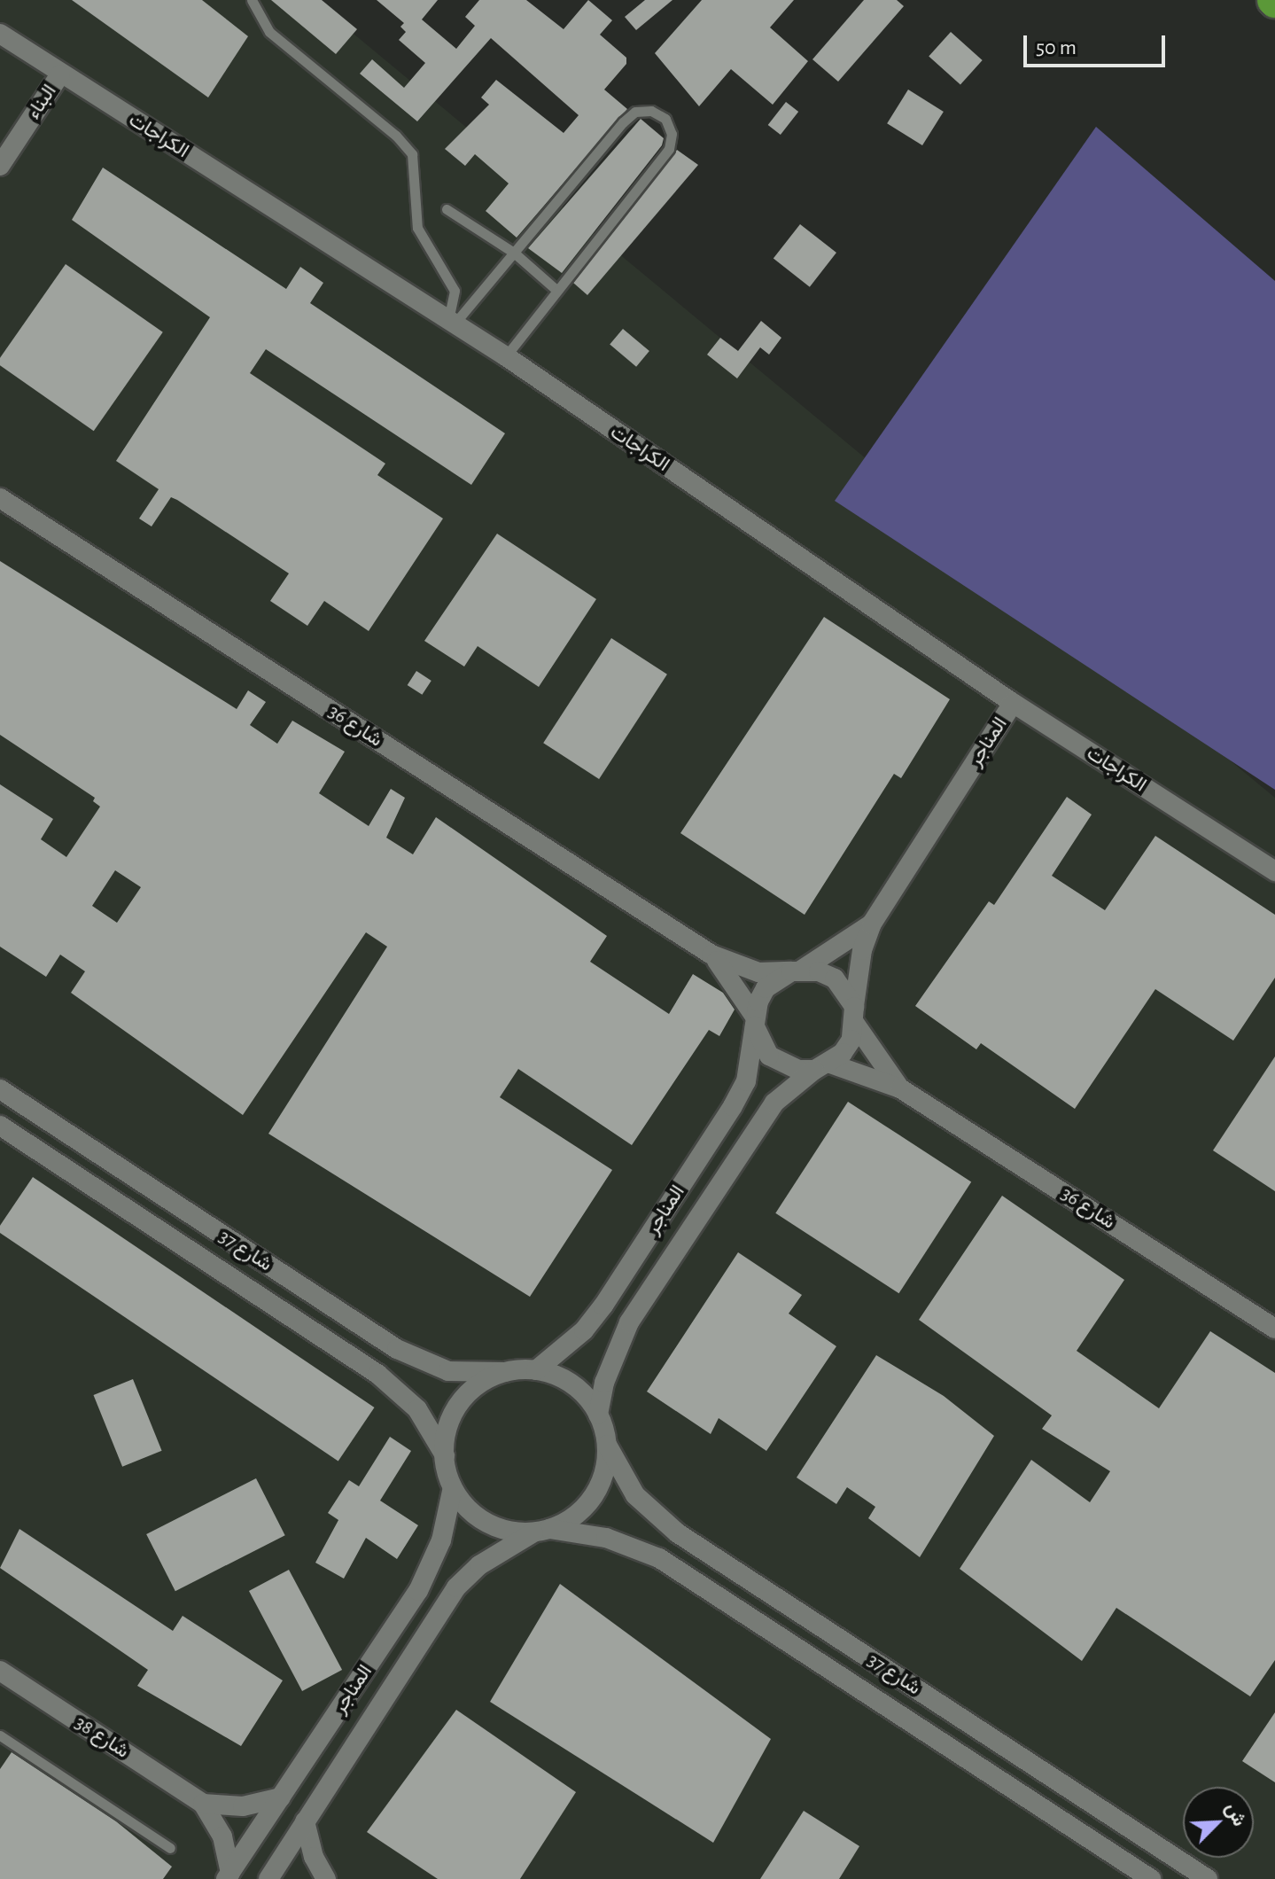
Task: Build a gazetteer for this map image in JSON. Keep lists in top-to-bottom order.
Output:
{
  "streets": {
    "street": [
      "البناء",
      "الكراجات",
      "شارع 36",
      "المناجر",
      "شارع 37",
      "شارع 38"
    ]
  },
  "crossings": [
    ["البناء", "الكراجات"],
    ["الكراجات", "المناجر"],
    ["شارع 36", "المناجر"],
    ["المناجر", "شارع 37"],
    ["المناجر", "شارع 38"]
  ],
  "scale_bar": "50 m",
  "north": "top right"
}
